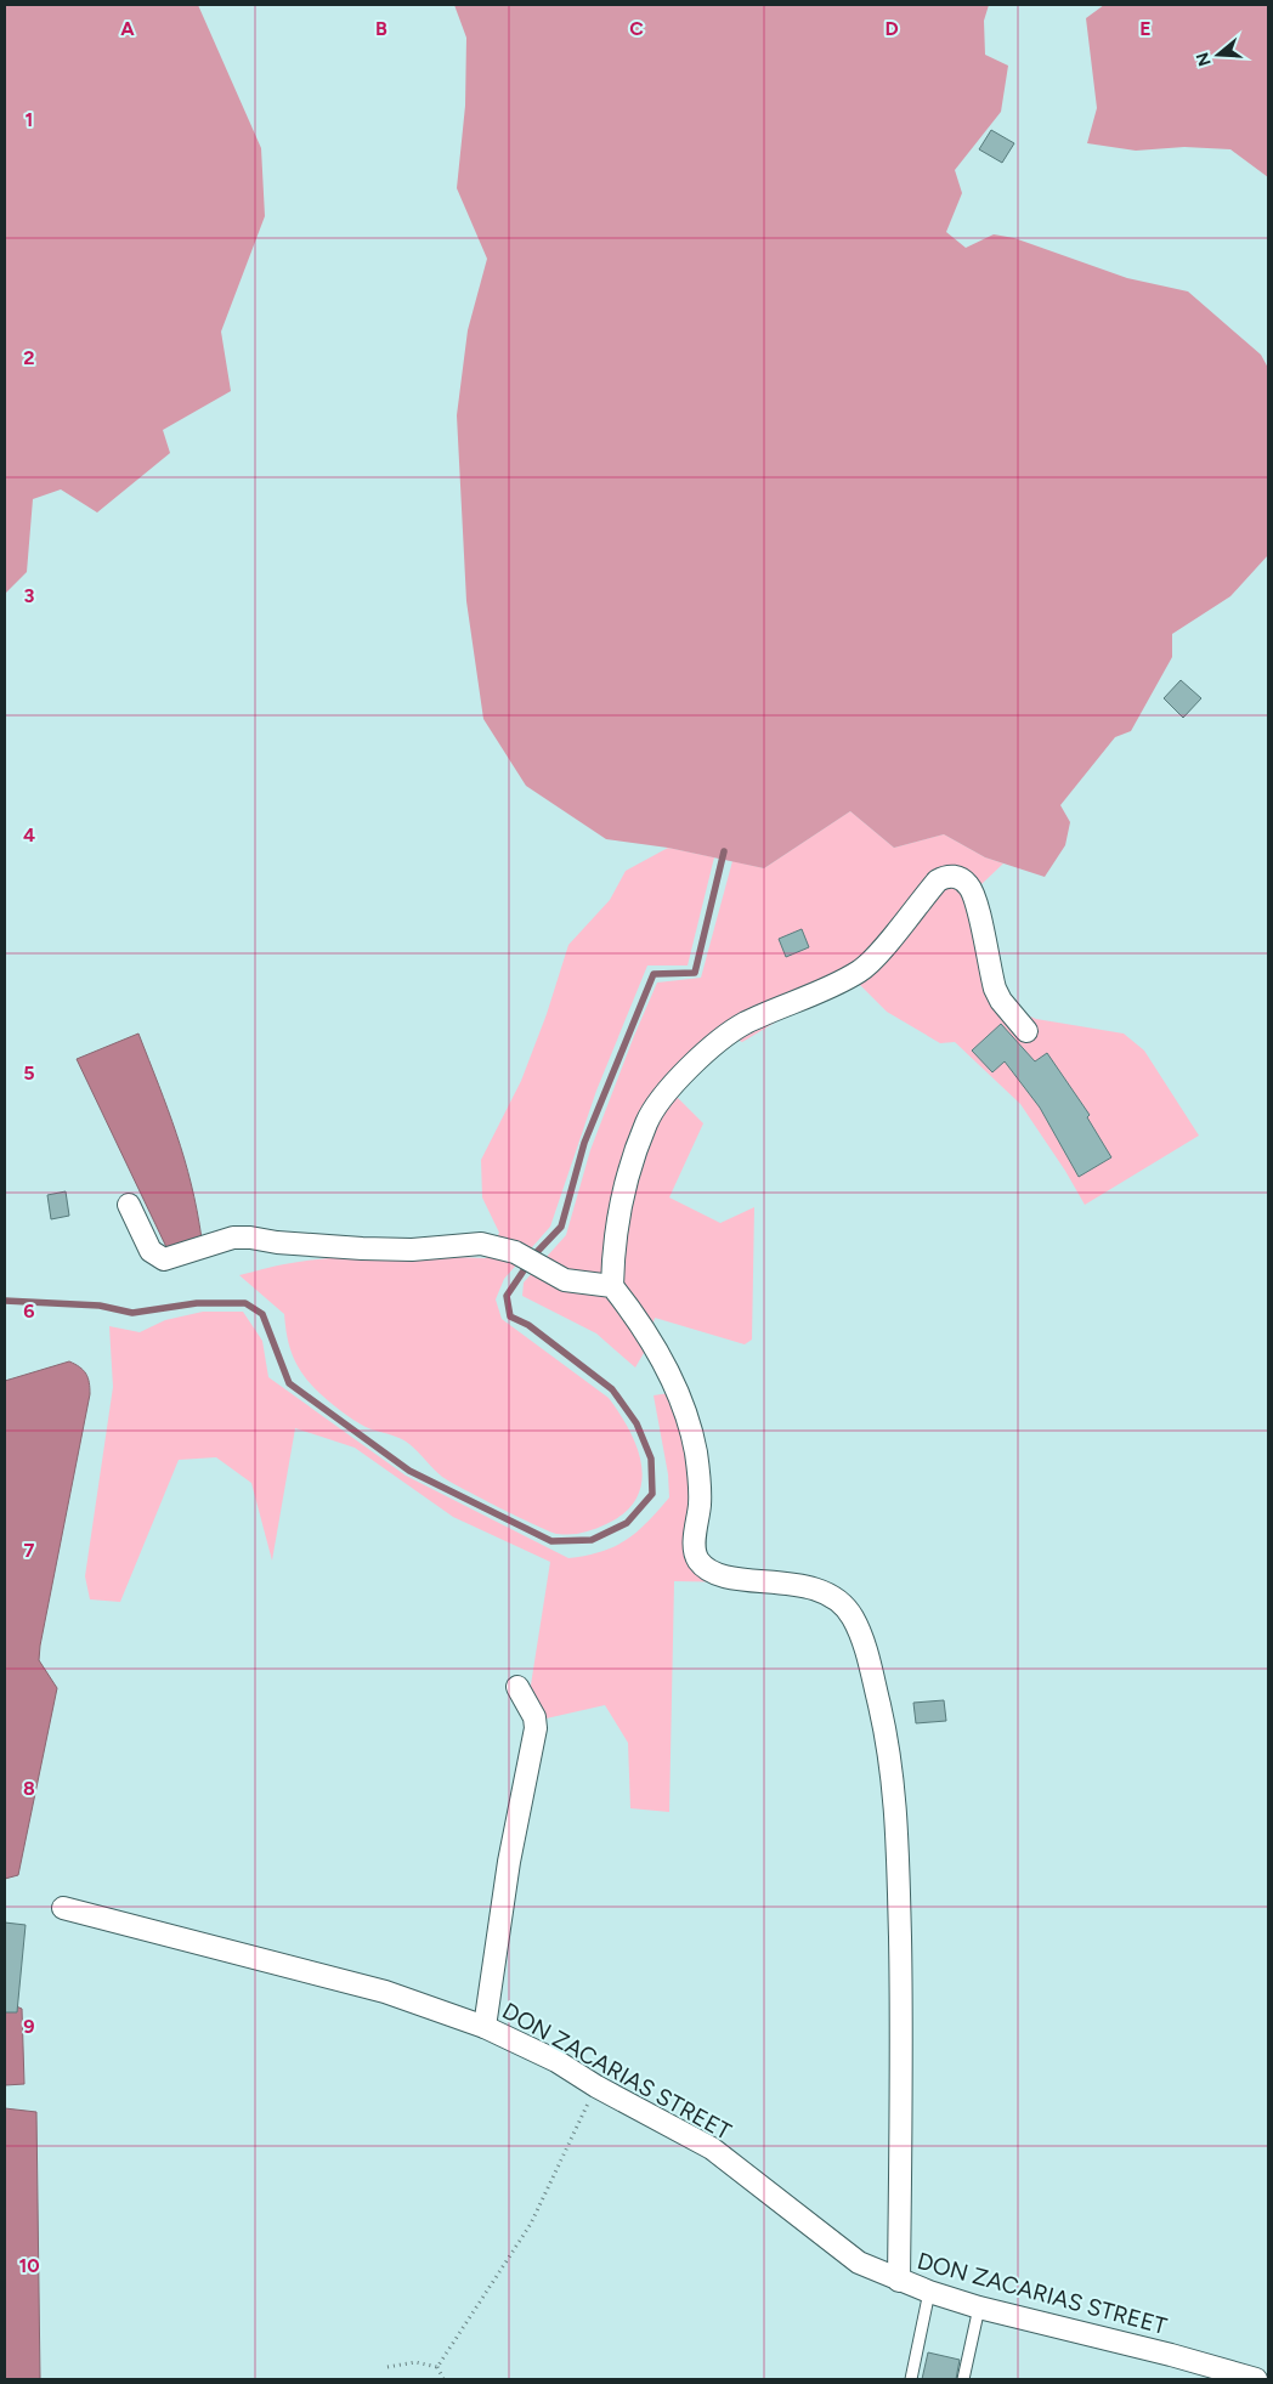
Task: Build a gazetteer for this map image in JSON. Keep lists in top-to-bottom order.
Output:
{
  "streets": {
    "street": ["DON ZACARIAS STREET"]
  },
  "north": "left",
  "grid": {
    "columns": [
      "A",
      "B",
      "C",
      "D",
      "E"
    ],
    "rows": [
      "1",
      "2",
      "3",
      "4",
      "5",
      "6",
      "7",
      "8",
      "9",
      "10"
    ]
  }
}
